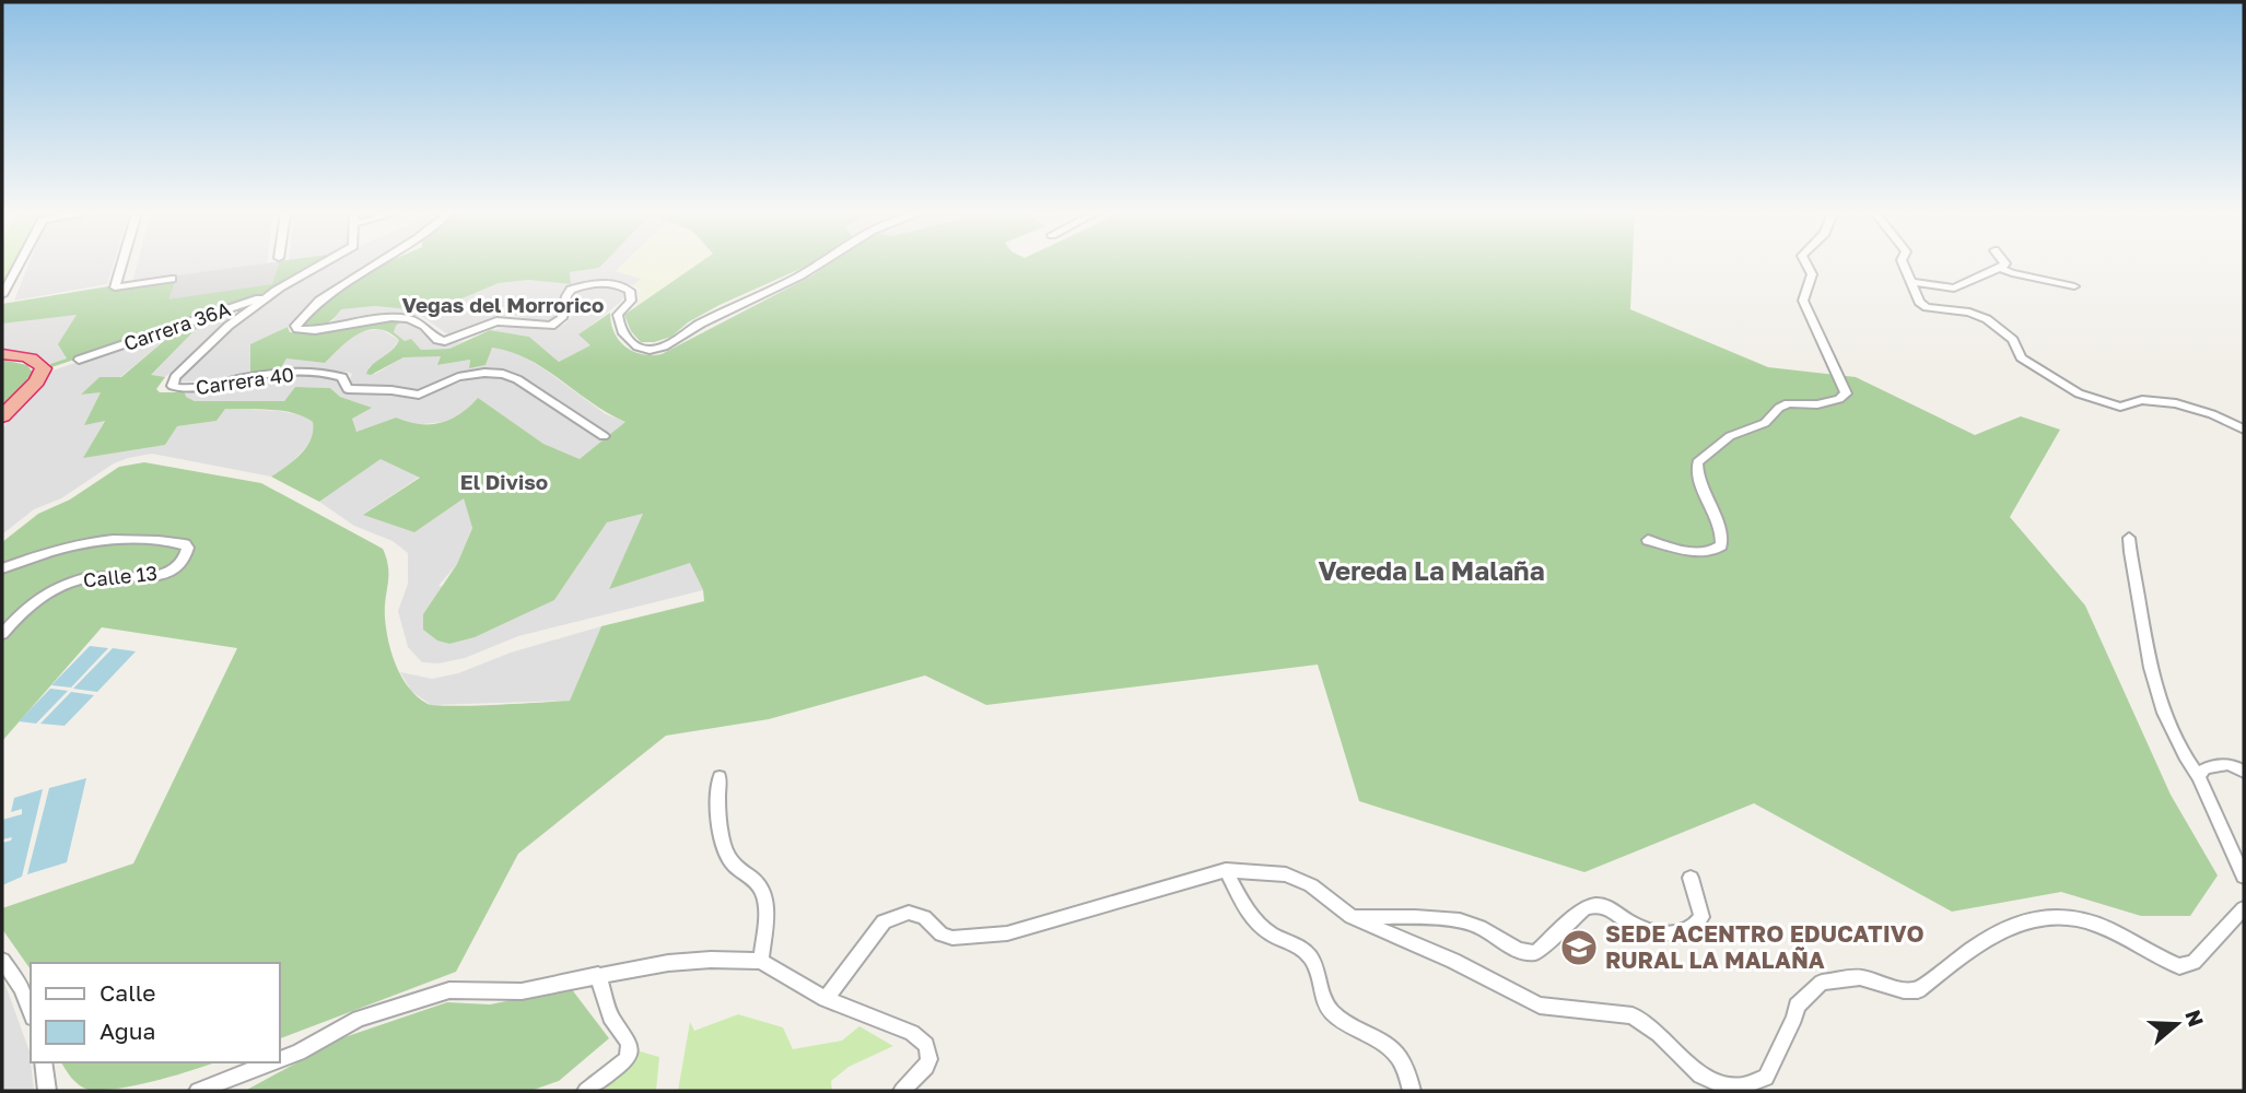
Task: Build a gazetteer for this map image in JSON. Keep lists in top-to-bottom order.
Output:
{
  "streets": {
    "street": ["Carrera 36A", "Carrera 40", "Calle 13"]
  },
  "crossings": [
    ["Carrera 36A", "Carrera 40"]
  ],
  "districts": ["Vegas del Morrorico", "El Diviso", "Vereda La Malaña"],
  "places": {
    "school or university": ["SEDE ACENTRO EDUCATIVO RURAL LA MALAÑA"]
  },
  "legend": ["Calle", "Agua"],
  "north": "right"
}
